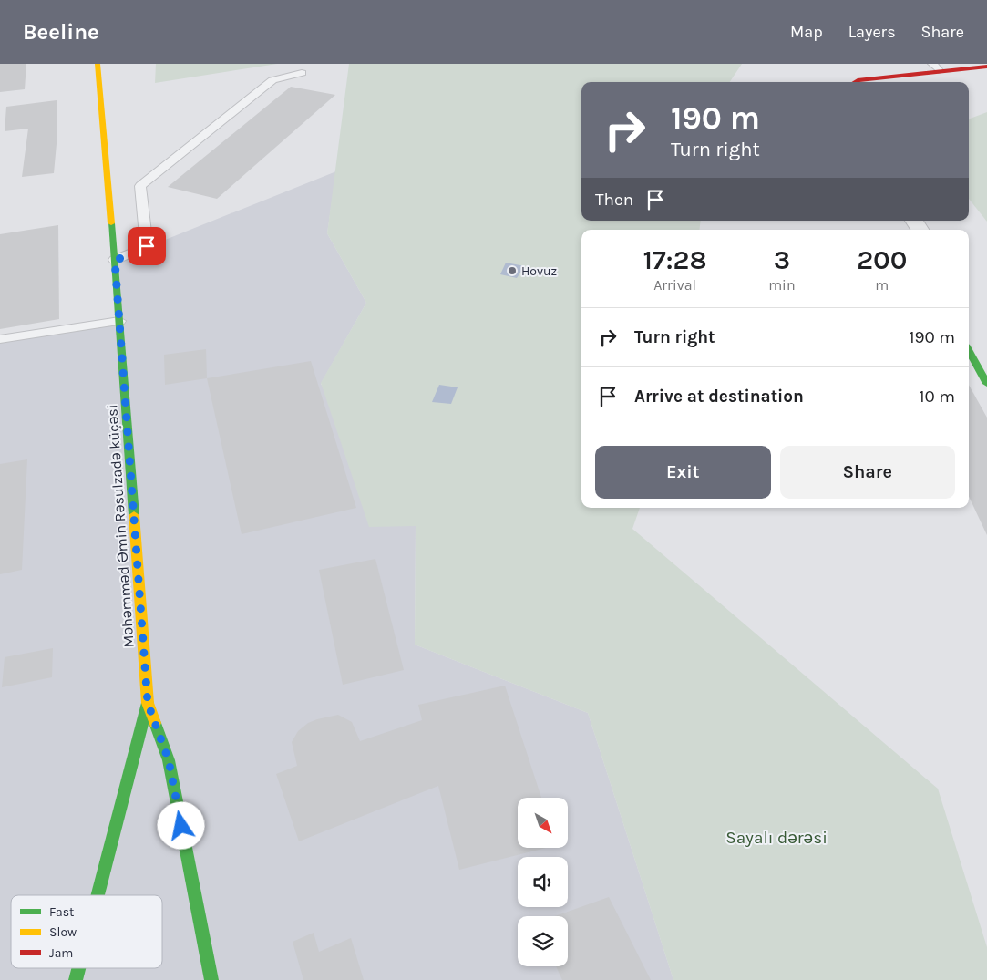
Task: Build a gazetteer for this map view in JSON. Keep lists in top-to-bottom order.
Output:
{
  "streets": {
    "main road": ["Məhəmməd Əmin Rəsulzadə küçəsi"]
  },
  "parks": ["Sayalı dərəsi"],
  "places": ["Hovuz"],
  "legend": ["Fast", "Slow", "Jam"],
  "north": "bottom right",
  "page": {
    "header": "Beeline",
    "nav": ["Map", "Layers", "Share"],
    "turn": ["190 m", "Turn right"],
    "then": "Then",
    "eta": [
      "17:28",
      "Arrival",
      "3",
      "min",
      "200",
      "m"
    ],
    "list": [
      {
        "name": "Turn right",
        "value": "190 m"
      },
      {
        "name": "Arrive at destination",
        "value": "10 m"
      }
    ],
    "buttons": ["Exit", "Share"]
  }
}
